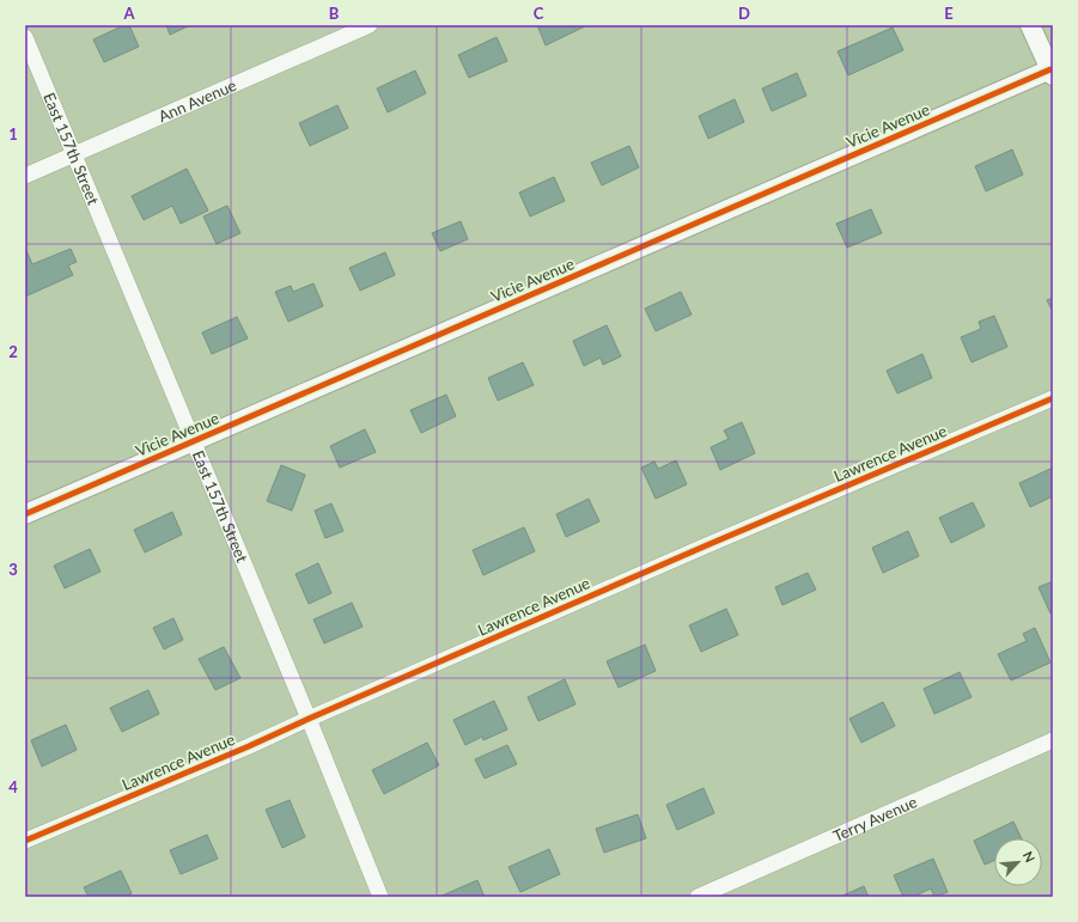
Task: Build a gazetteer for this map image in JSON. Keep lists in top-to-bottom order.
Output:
{
  "streets": {
    "street": [
      "Ann Avenue",
      "Vicie Avenue",
      "East 157th Street",
      "Lawrence Avenue",
      "Terry Avenue"
    ]
  },
  "crossings": [
    ["Ann Avenue", "East 157th Street"],
    ["Vicie Avenue", "East 157th Street"],
    ["East 157th Street", "Lawrence Avenue"]
  ],
  "north": "top right",
  "grid": {
    "columns": [
      "A",
      "B",
      "C",
      "D",
      "E"
    ],
    "rows": [
      "1",
      "2",
      "3",
      "4"
    ]
  }
}
